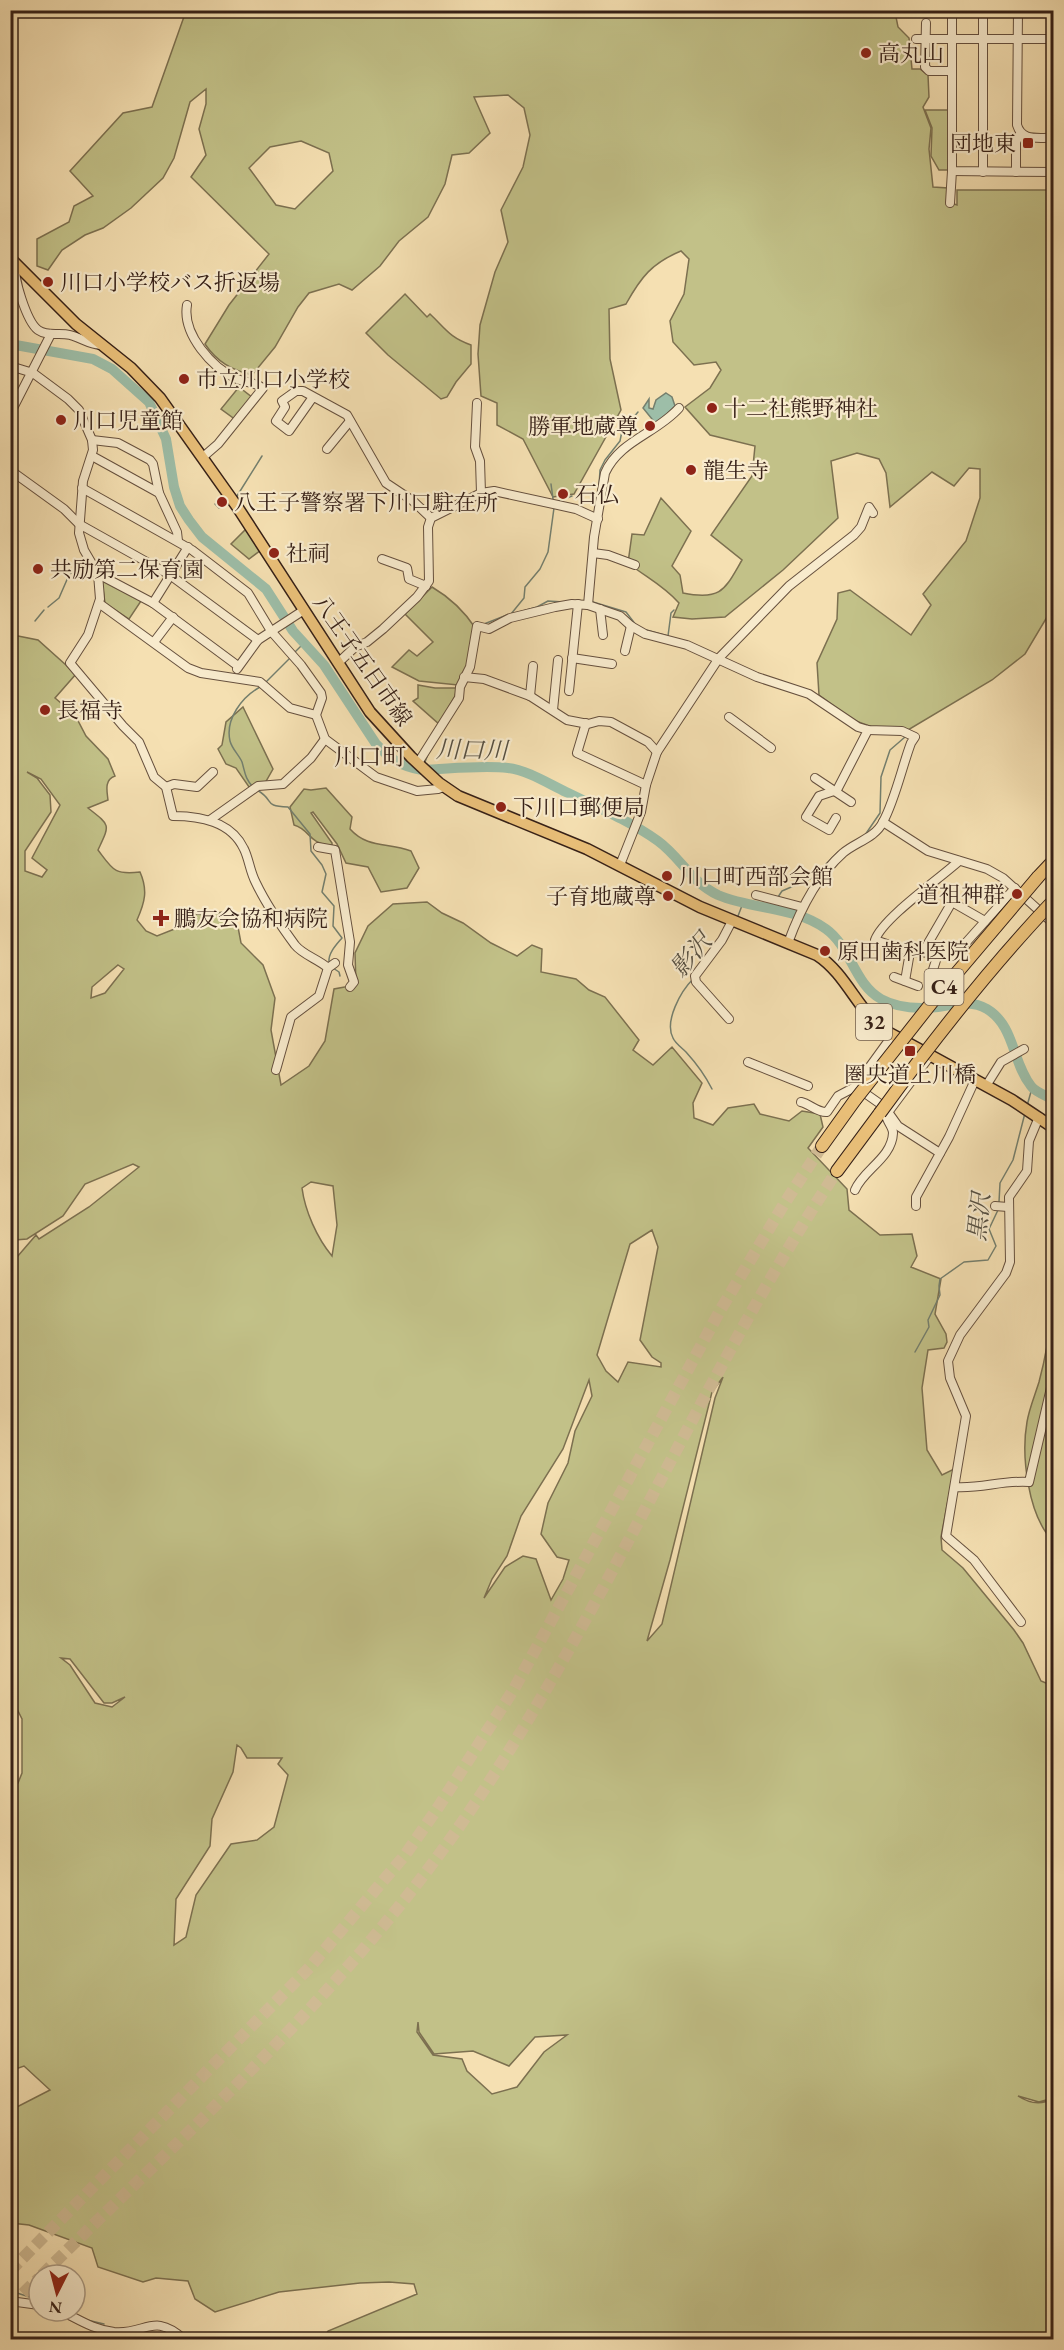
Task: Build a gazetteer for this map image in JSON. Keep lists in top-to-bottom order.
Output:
{
  "streets": {
    "highway": ["C4"],
    "main road": ["八王子五日市線", "32"]
  },
  "districts": ["川口町"],
  "water": ["川口川", "影沢", "黒沢"],
  "places": {
    "other": [
      "高丸山",
      "川口小学校バス折返場",
      "市立川口小学校",
      "十二社熊野神社",
      "川口児童館",
      "勝軍地蔵尊",
      "龍生寺",
      "石仏",
      "八王子警察署下川口駐在所",
      "社祠",
      "共励第二保育園",
      "長福寺",
      "下川口郵便局",
      "川口町西部会館",
      "道祖神群",
      "子育地蔵尊",
      "原田歯科医院"
    ],
    "transit": ["団地東", "圏央道上川橋"],
    "health": ["鵬友会協和病院"]
  },
  "north": "bottom"
}
